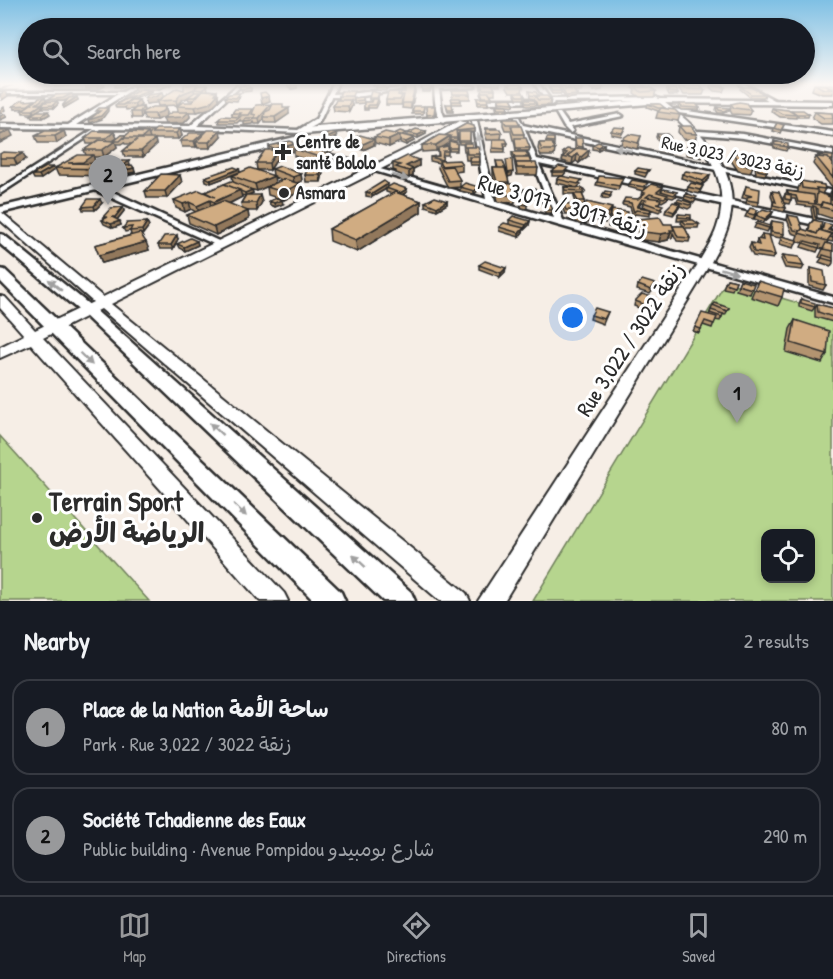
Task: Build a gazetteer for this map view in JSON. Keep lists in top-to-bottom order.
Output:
{
  "streets": {
    "street": ["Rue 3,023 / زنقة 3023", "Rue 3,017 / زنقة 3017", "Rue 3,022 / زنقة 3022"]
  },
  "crossings": [
    ["Rue 3,023 / زنقة 3023", "Rue 3,022 / زنقة 3022"],
    ["Rue 3,017 / زنقة 3017", "Rue 3,022 / زنقة 3022"]
  ],
  "places": {
    "health": ["Centre de santé Bololo"],
    "other": ["Asmara", "Terrain Sport الرياضة الأرض"]
  },
  "page": {
    "search": "Search here",
    "pins": ["2", "1"],
    "heading": ["Nearby", "2 results"],
    "list": [
      {
        "mark": "1",
        "name": "Place de la Nation ساحة الأمة",
        "note": "Park · Rue 3,022 / زنقة 3022",
        "value": "80 m"
      },
      {
        "mark": "2",
        "name": "Société Tchadienne des Eaux",
        "note": "Public building · Avenue Pompidou شارع بومبيدو",
        "value": "290 m"
      }
    ],
    "nav": ["Map", "Directions", "Saved"]
  }
}
